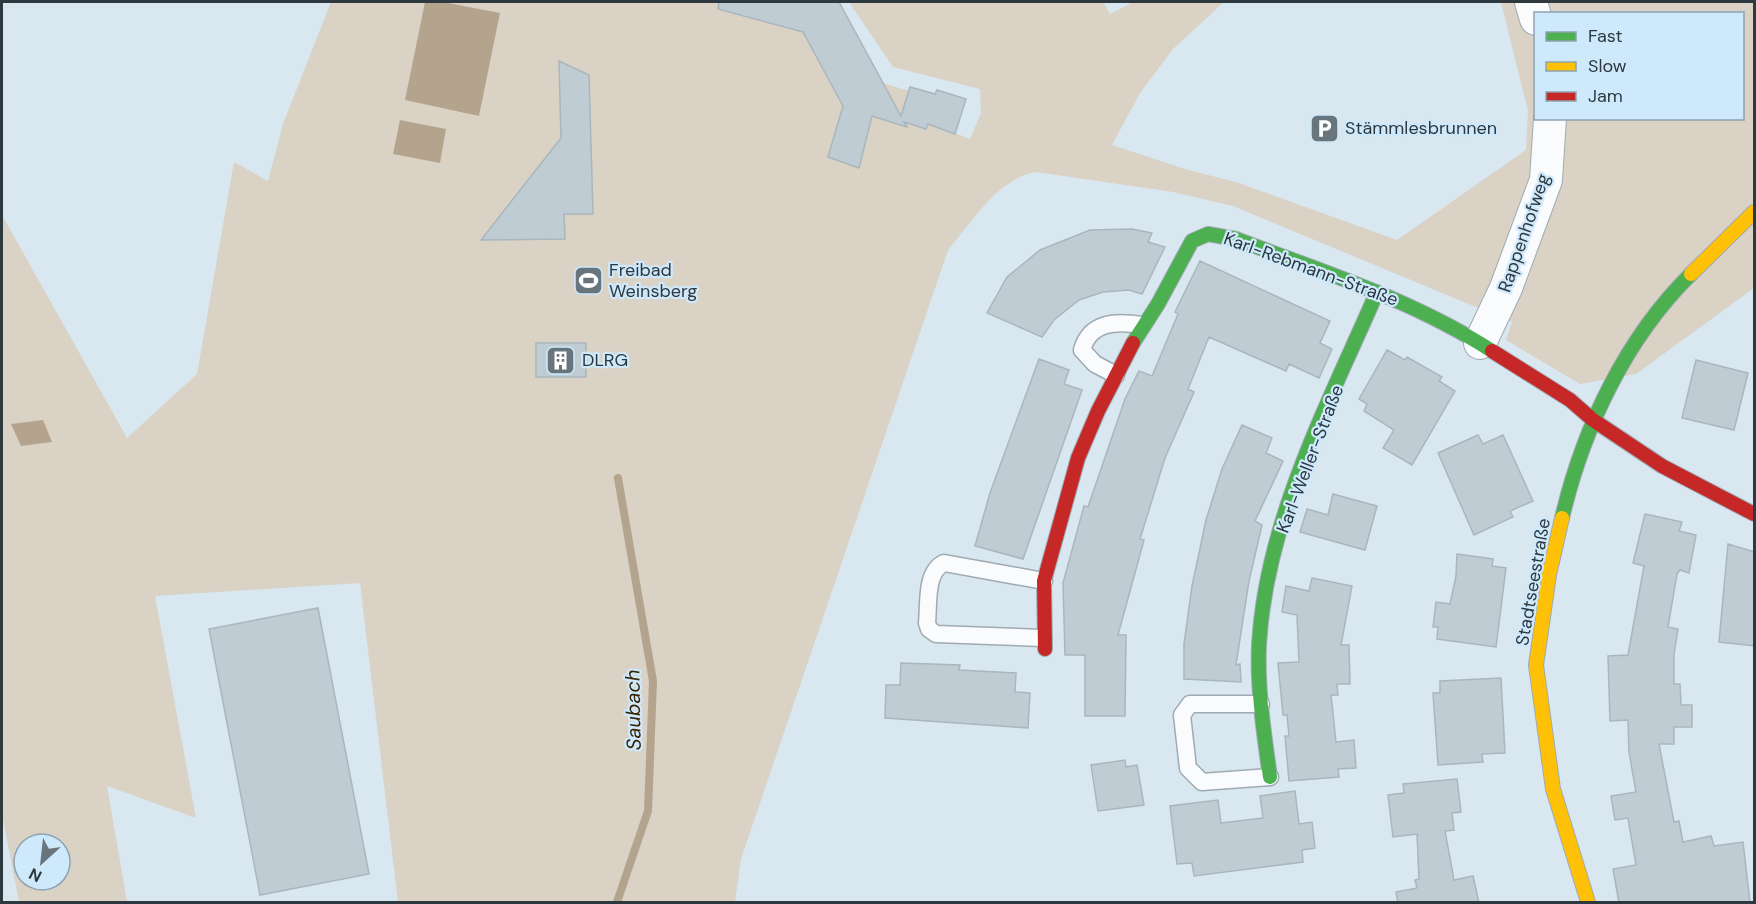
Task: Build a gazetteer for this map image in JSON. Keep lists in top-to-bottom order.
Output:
{
  "streets": {
    "street": [
      "Rappenhofweg",
      "Karl-Rebmann-Straße",
      "Karl-Weller-Straße",
      "Stadtseestraße"
    ]
  },
  "crossings": [
    ["Rappenhofweg", "Karl-Rebmann-Straße"],
    ["Karl-Rebmann-Straße", "Karl-Weller-Straße"],
    ["Karl-Rebmann-Straße", "Stadtseestraße"]
  ],
  "water": ["Saubach"],
  "places": {
    "parking": ["Stämmlesbrunnen"],
    "sports": ["Freibad Weinsberg"],
    "building": ["DLRG"]
  },
  "legend": ["Fast", "Slow", "Jam"],
  "north": "bottom left"
}
